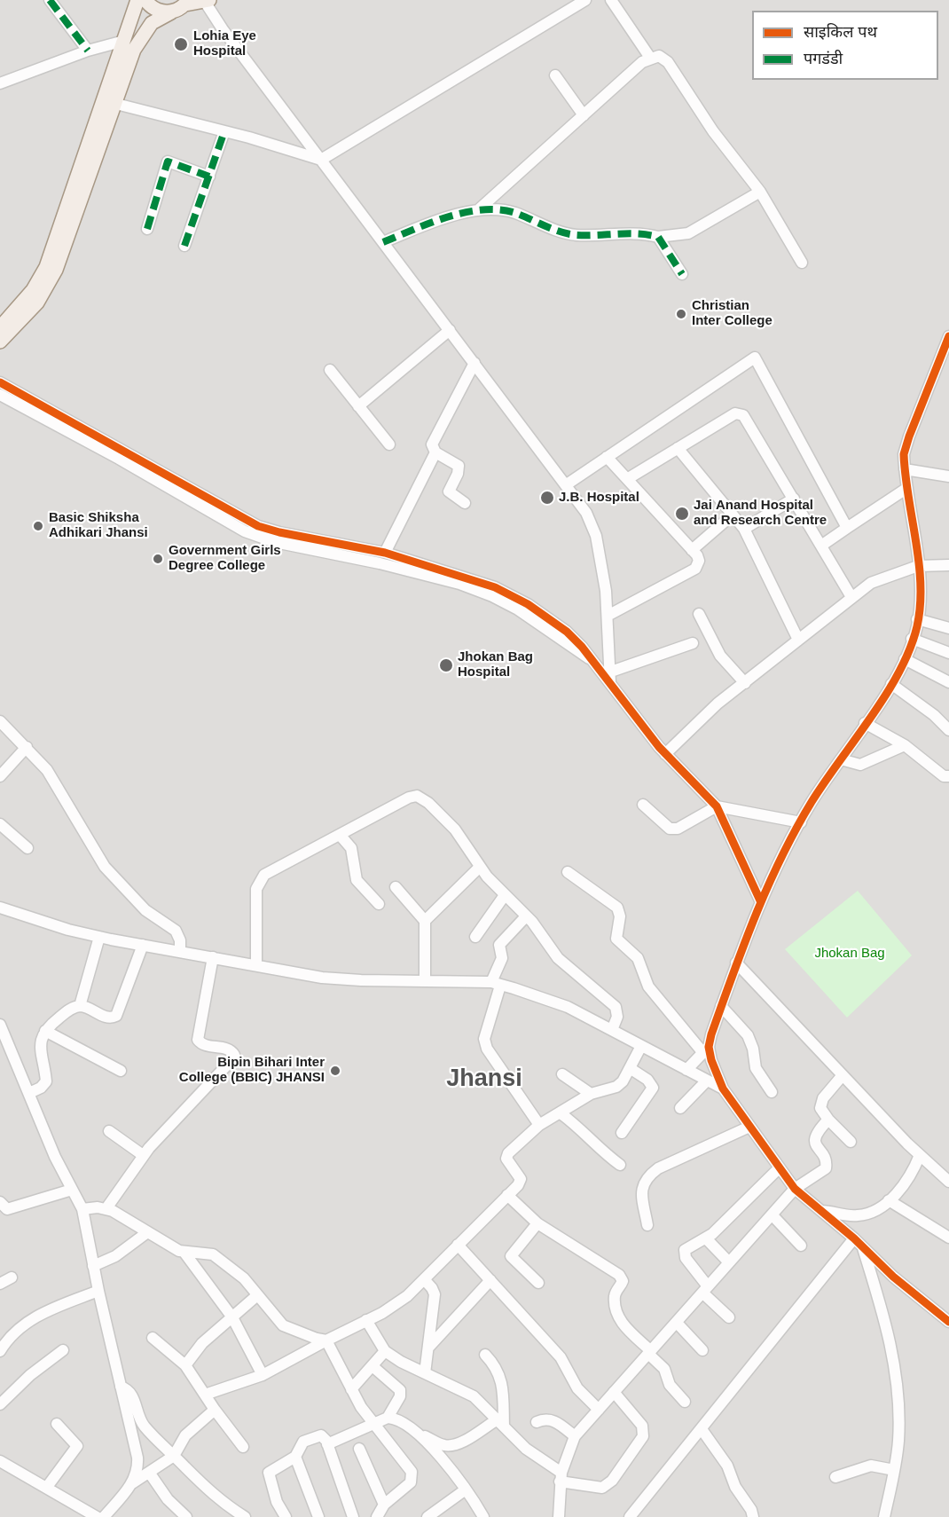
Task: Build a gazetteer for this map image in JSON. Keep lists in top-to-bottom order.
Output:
{
  "districts": ["Jhansi"],
  "parks": ["Jhokan Bag"],
  "places": [
    "Lohia Eye Hospital",
    "Christian Inter College",
    "J.B. Hospital",
    "Jai Anand Hospital and Research Centre",
    "Basic Shiksha Adhikari Jhansi",
    "Government Girls Degree College",
    "Jhokan Bag Hospital",
    "Bipin Bihari Inter College (BBIC) JHANSI"
  ],
  "legend": ["साइकिल पथ", "पगडंडी"]
}
